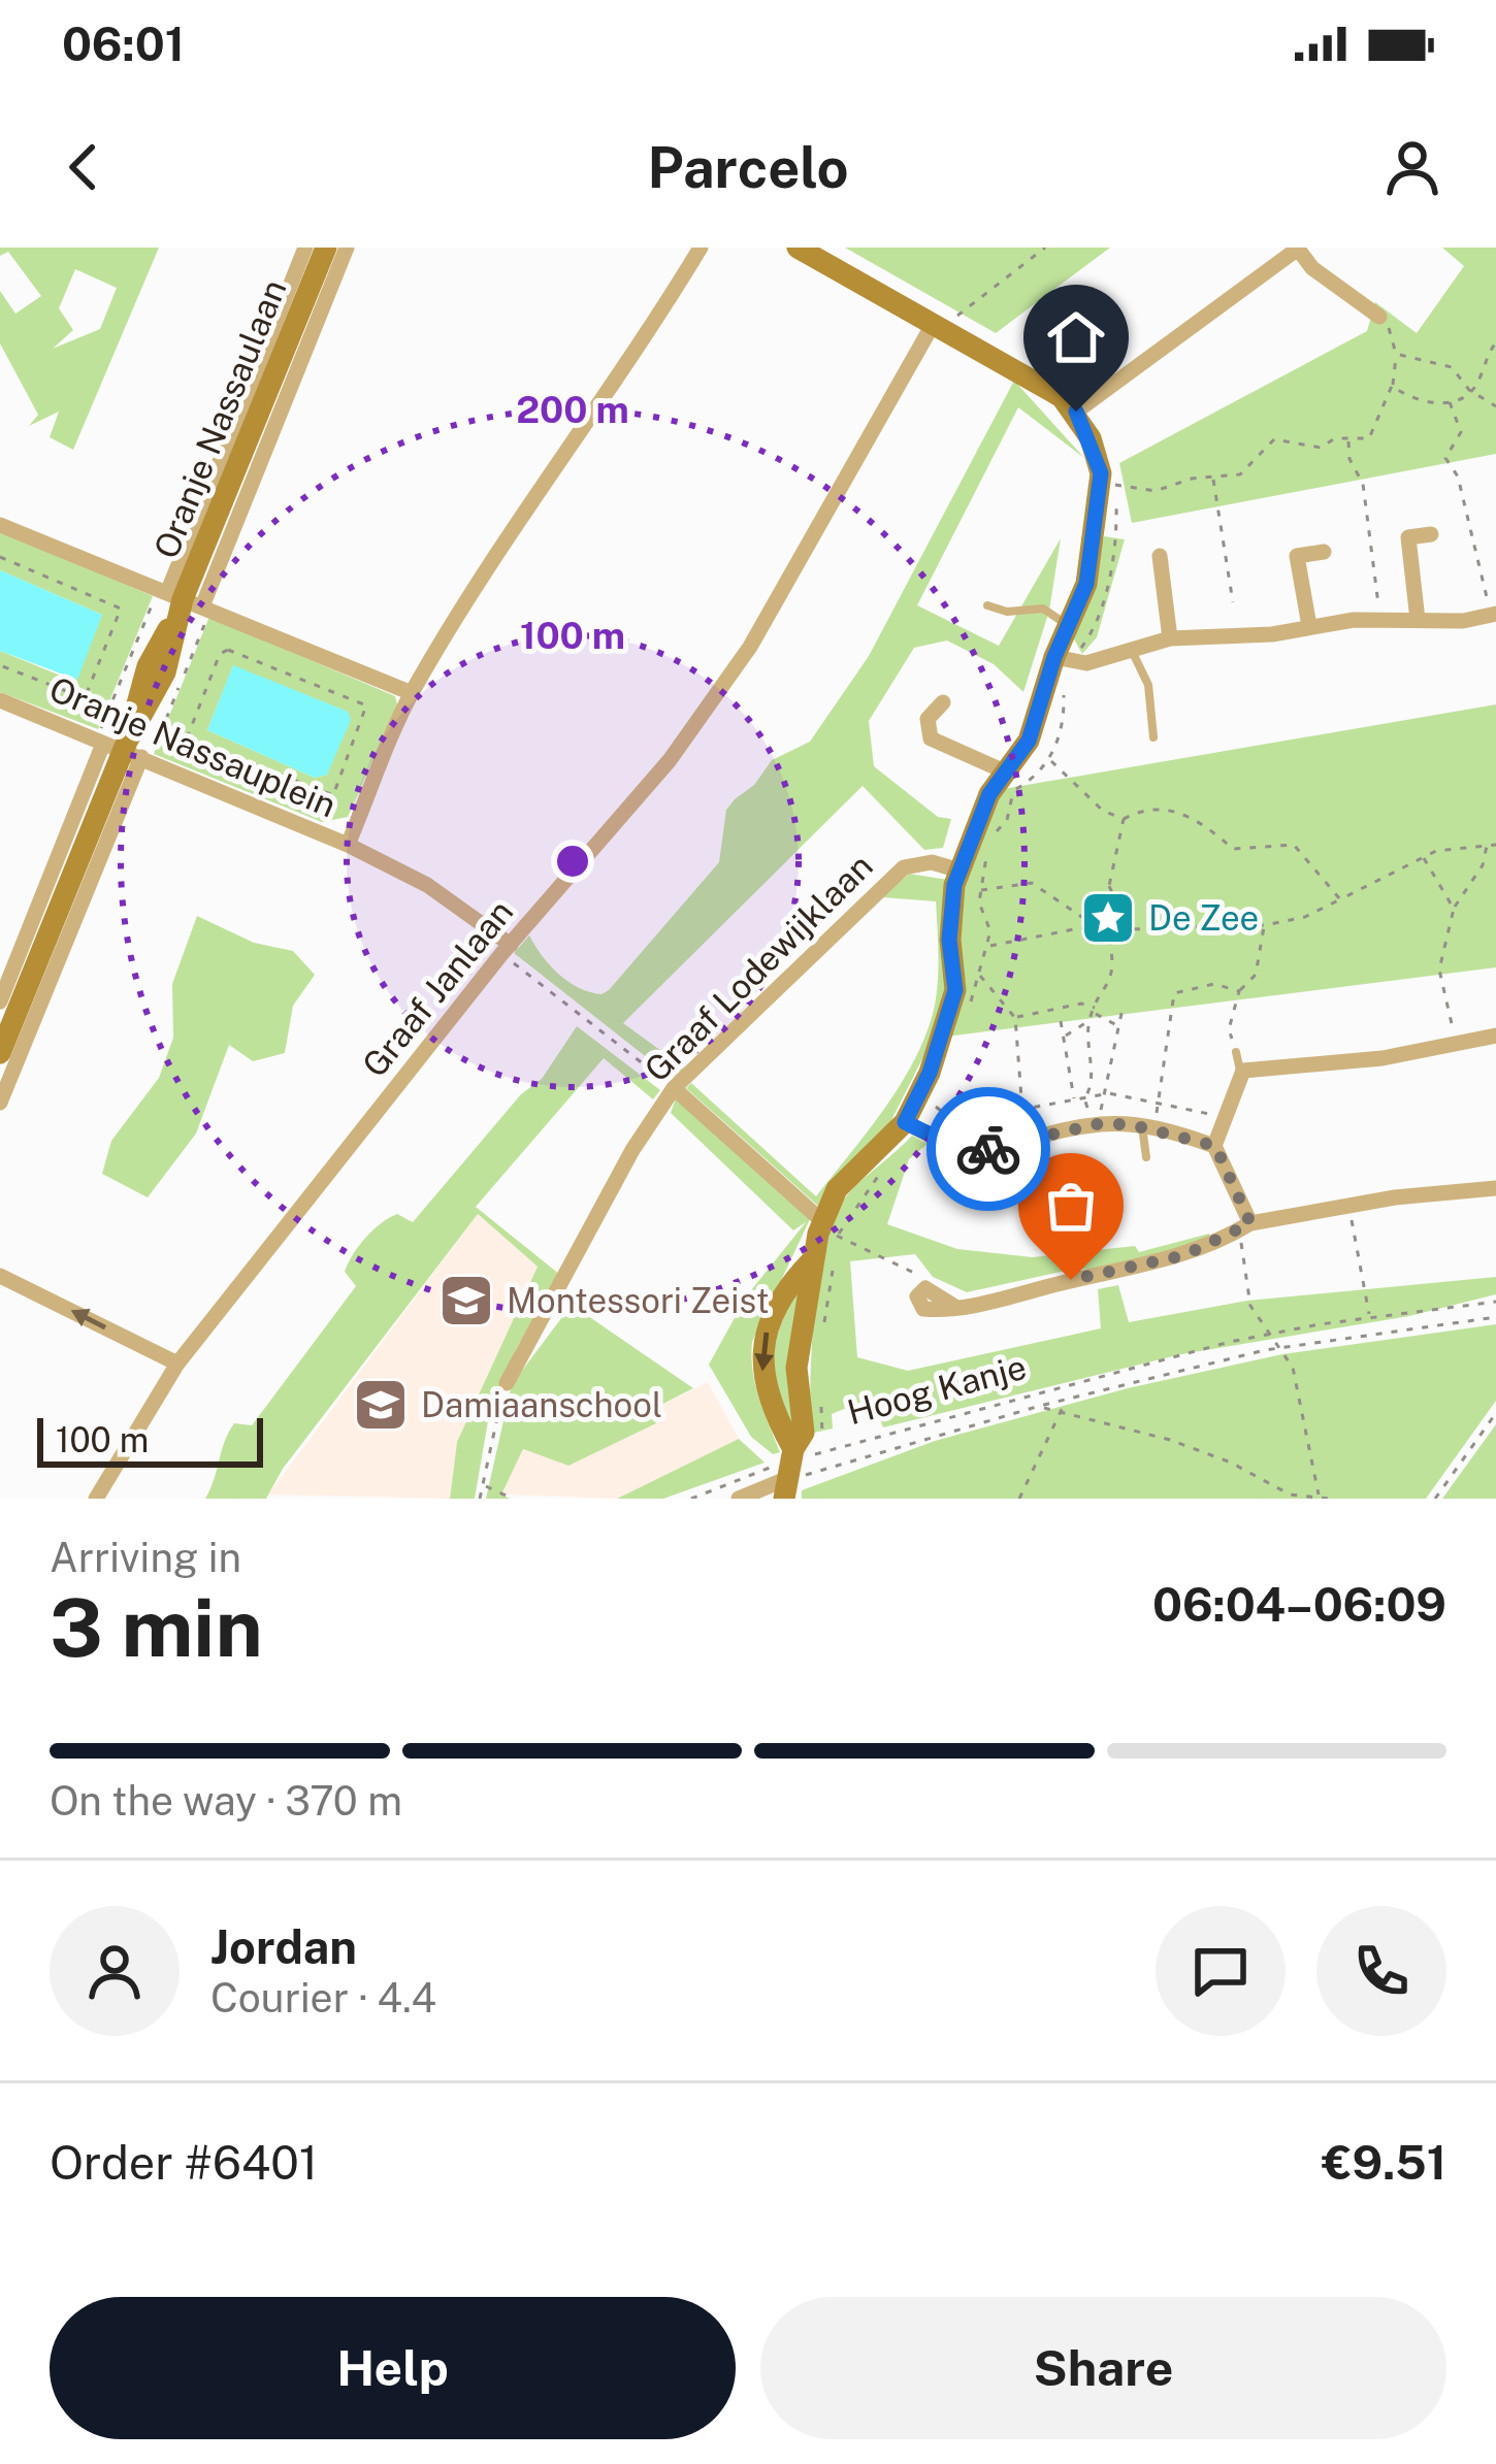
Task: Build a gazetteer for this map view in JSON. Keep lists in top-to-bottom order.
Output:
{
  "streets": {
    "street": [
      "Oranje Nassaulaan",
      "Oranje Nassauplein",
      "Graaf Lodewijklaan",
      "Graaf Janlaan"
    ],
    "path": ["Hoog Kanje"]
  },
  "crossings": [
    ["Oranje Nassaulaan", "Oranje Nassauplein"]
  ],
  "places": {
    "place": ["De Zee"],
    "school or university": ["Montessori Zeist", "Damiaanschool"]
  },
  "scale_bar": "100 m",
  "page": {
    "status": "06:01",
    "header": "Parcelo",
    "scale": "100 m",
    "heading": ["3 min", "Arriving in", "06:04–06:09"],
    "panel": [
      "Jordan",
      "Courier · 4.4",
      "Order #6401",
      "€9.51"
    ],
    "bar": "On the way · 370 m",
    "buttons": ["Help", "Share"]
  },
  "rings": ["200 m", "100 m"]
}
